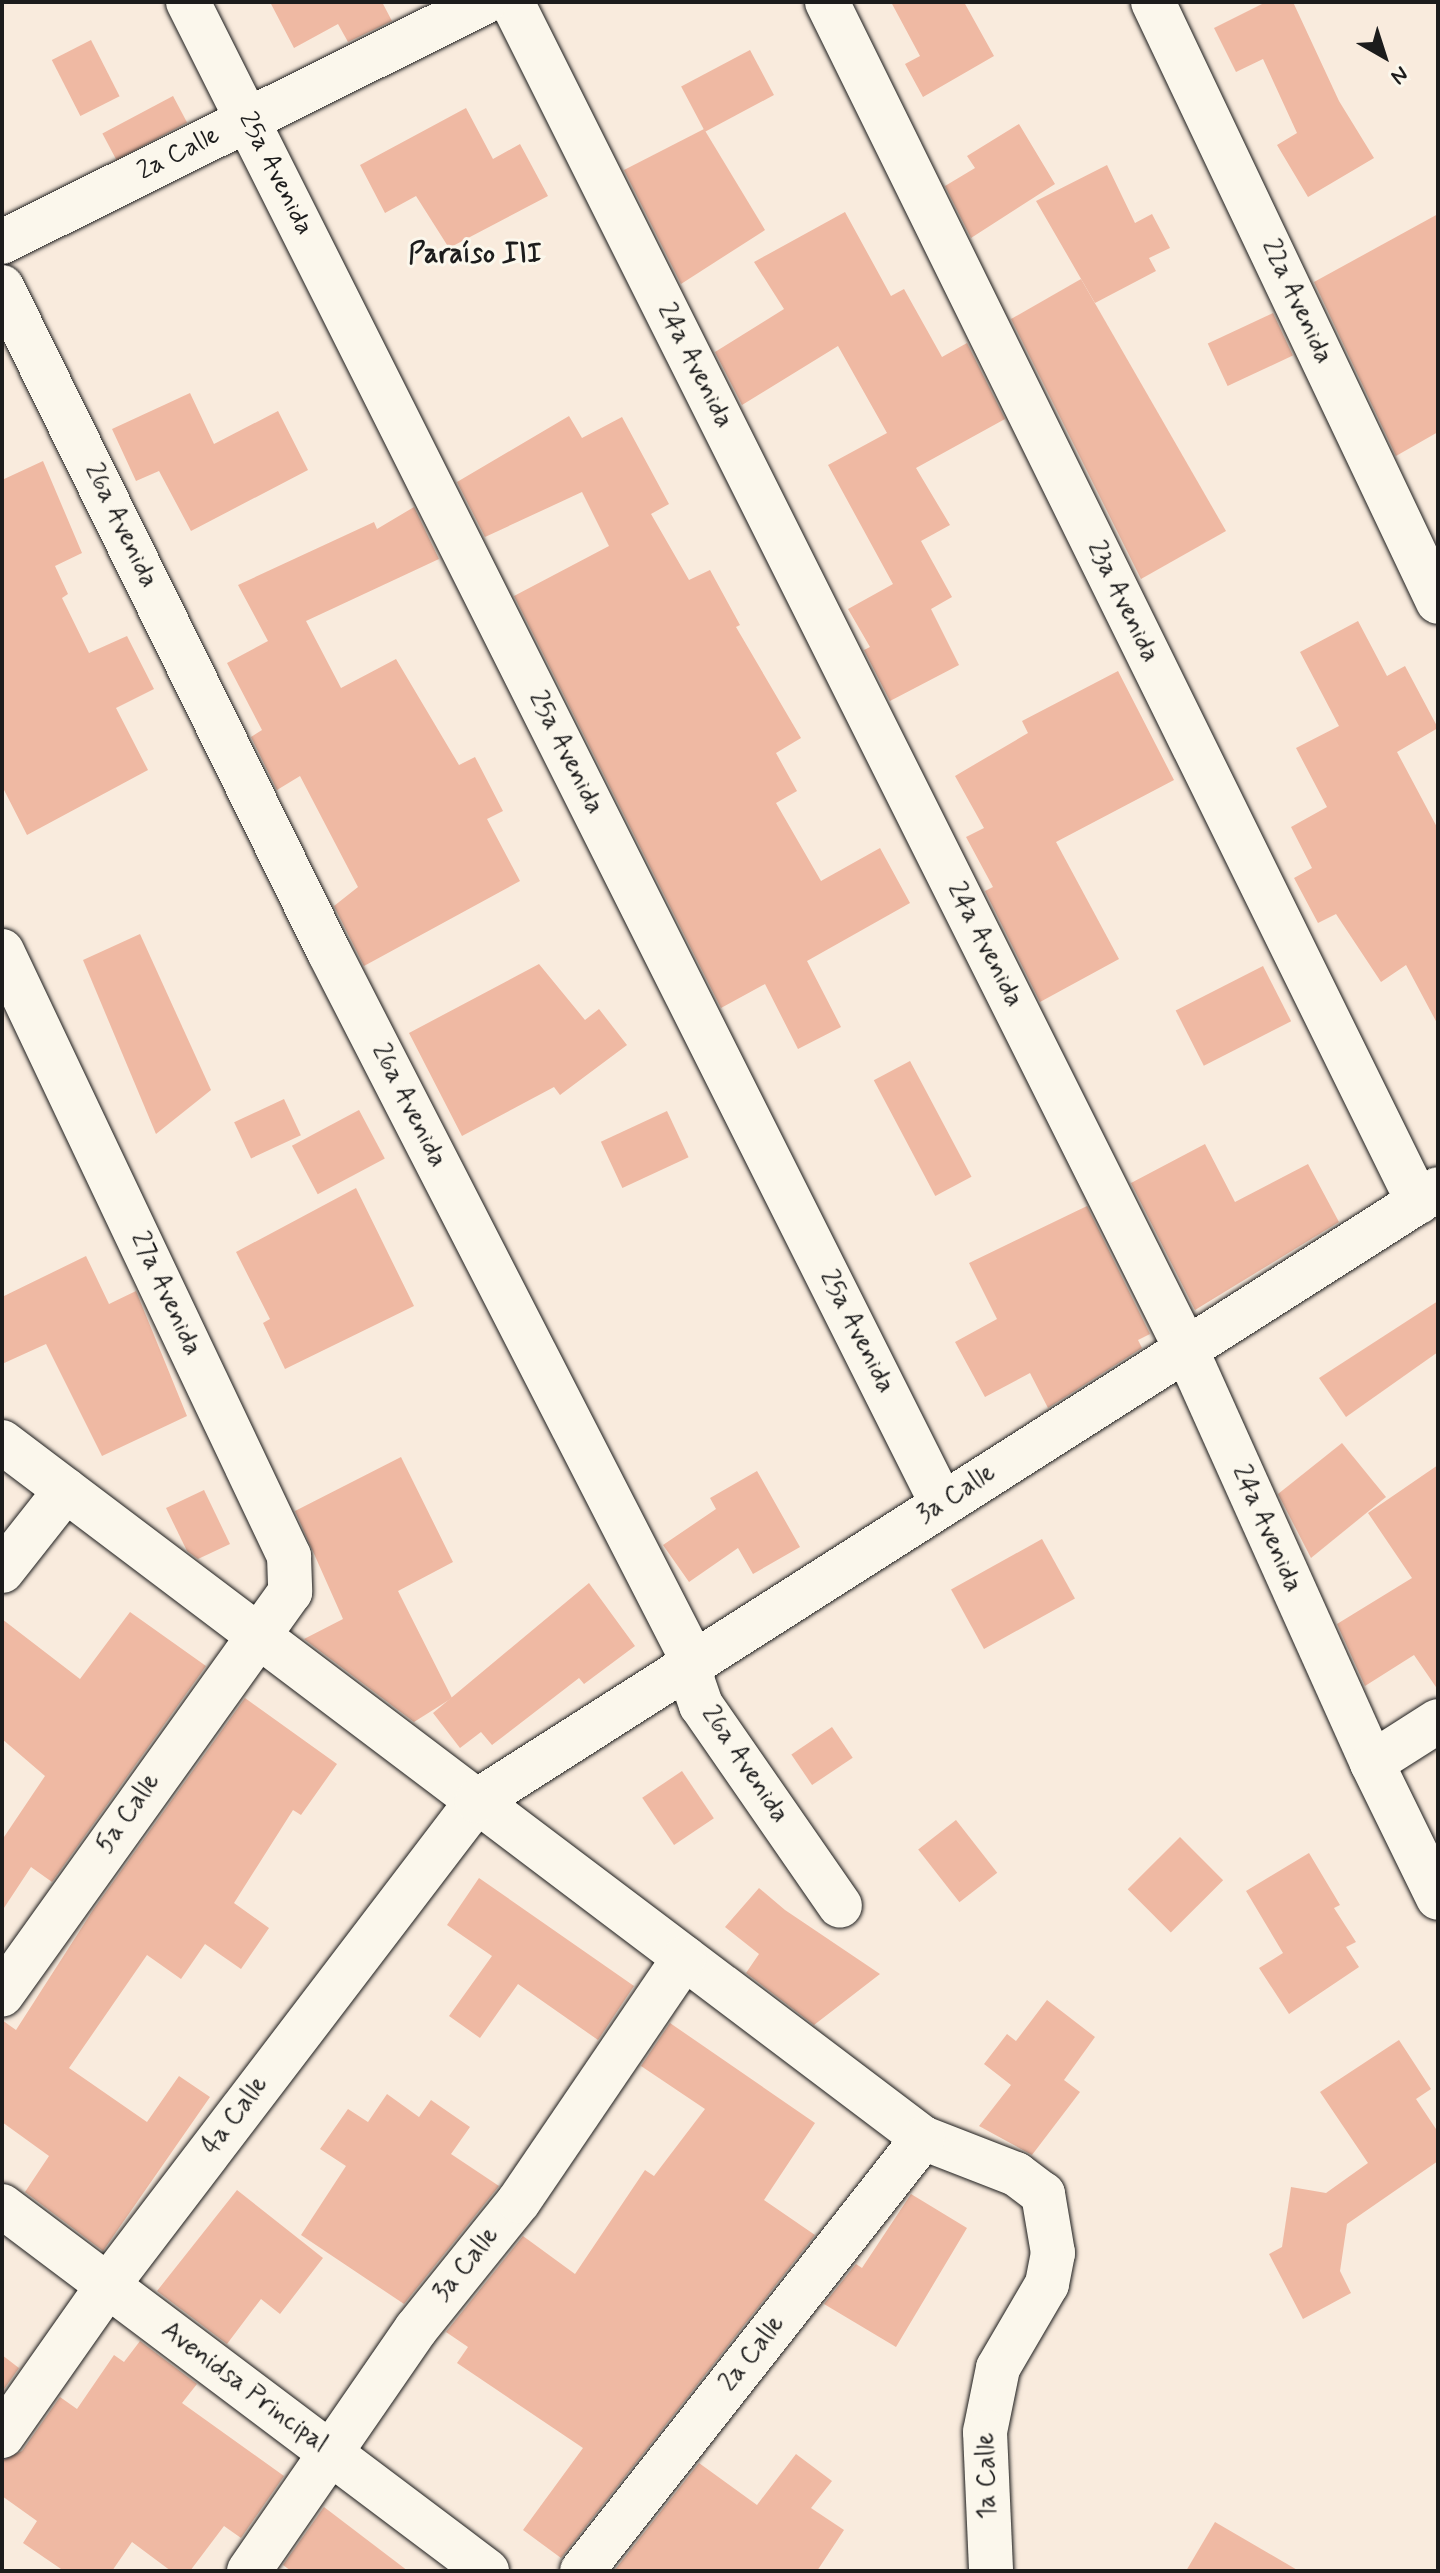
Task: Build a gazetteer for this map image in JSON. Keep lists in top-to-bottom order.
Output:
{
  "streets": {
    "street": [
      "2a Calle",
      "25a Avenida",
      "22a Avenida",
      "24a Avenida",
      "26a Avenida",
      "23a Avenida",
      "27a Avenida",
      "3a Calle",
      "5a Calle",
      "4a Calle",
      "Avenidsa Principal",
      "1a Calle"
    ]
  },
  "crossings": [
    ["2a Calle", "25a Avenida"],
    ["2a Calle", "1a Calle"],
    ["25a Avenida", "3a Calle"],
    ["24a Avenida", "3a Calle"],
    ["26a Avenida", "3a Calle"],
    ["23a Avenida", "3a Calle"],
    ["27a Avenida", "5a Calle"],
    ["27a Avenida", "1a Calle"],
    ["3a Calle", "4a Calle"],
    ["3a Calle", "Avenidsa Principal"],
    ["3a Calle", "1a Calle"],
    ["5a Calle", "1a Calle"],
    ["4a Calle", "Avenidsa Principal"],
    ["4a Calle", "1a Calle"]
  ],
  "districts": ["Paraíso III"],
  "north": "bottom right"
}
